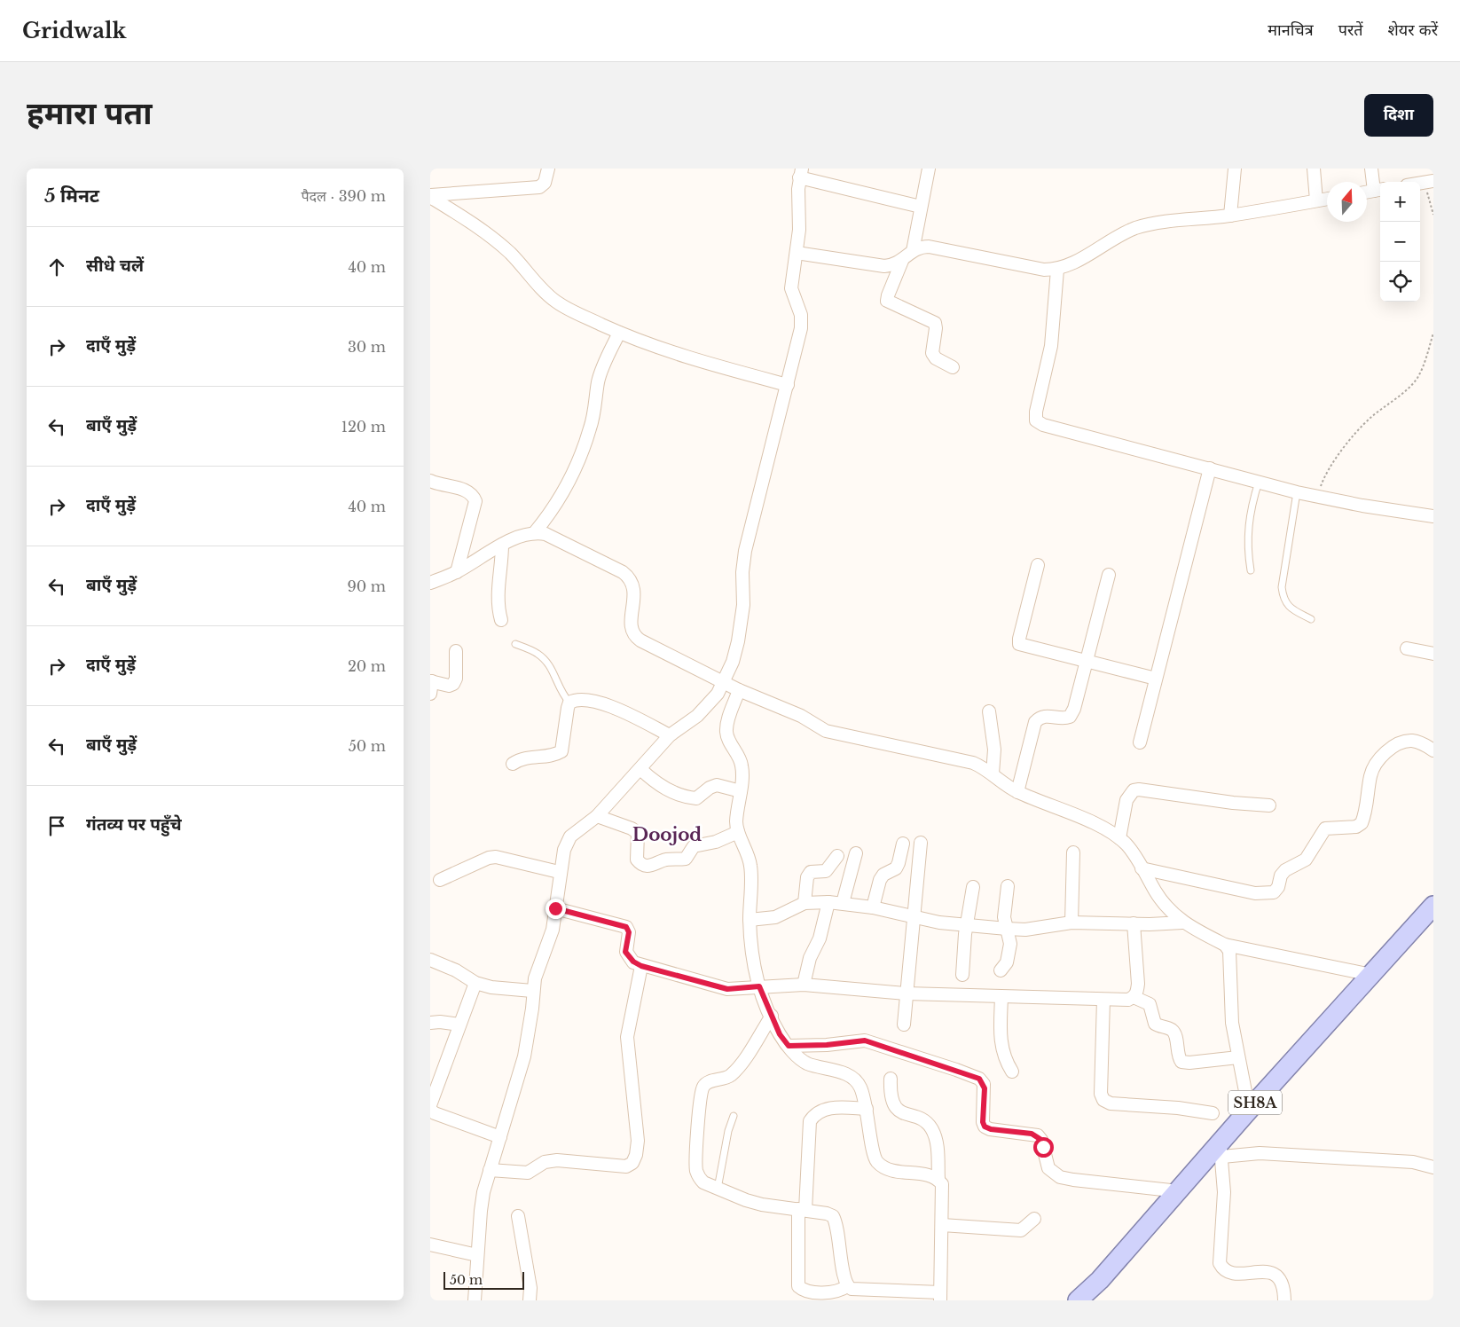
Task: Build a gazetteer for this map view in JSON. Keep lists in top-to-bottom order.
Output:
{
  "streets": {
    "main road": ["SH8A"]
  },
  "districts": ["Doojod"],
  "scale_bar": "50 m",
  "north": "top",
  "page": {
    "header": "Gridwalk",
    "nav": ["मानचित्र", "परतें", "शेयर करें"],
    "title": "हमारा पता",
    "buttons": "दिशा",
    "heading": ["5 मिनट", "पैदल · 390 m"],
    "map_buttons": ["+", "−"],
    "list": [
      ["सीधे चलें", "40 m"],
      ["दाएँ मुड़ें", "30 m"],
      ["बाएँ मुड़ें", "120 m"],
      ["दाएँ मुड़ें", "40 m"],
      ["बाएँ मुड़ें", "90 m"],
      ["दाएँ मुड़ें", "20 m"],
      ["बाएँ मुड़ें", "50 m"],
      "गंतव्य पर पहुँचे"
    ],
    "scale": "50 m"
  }
}
